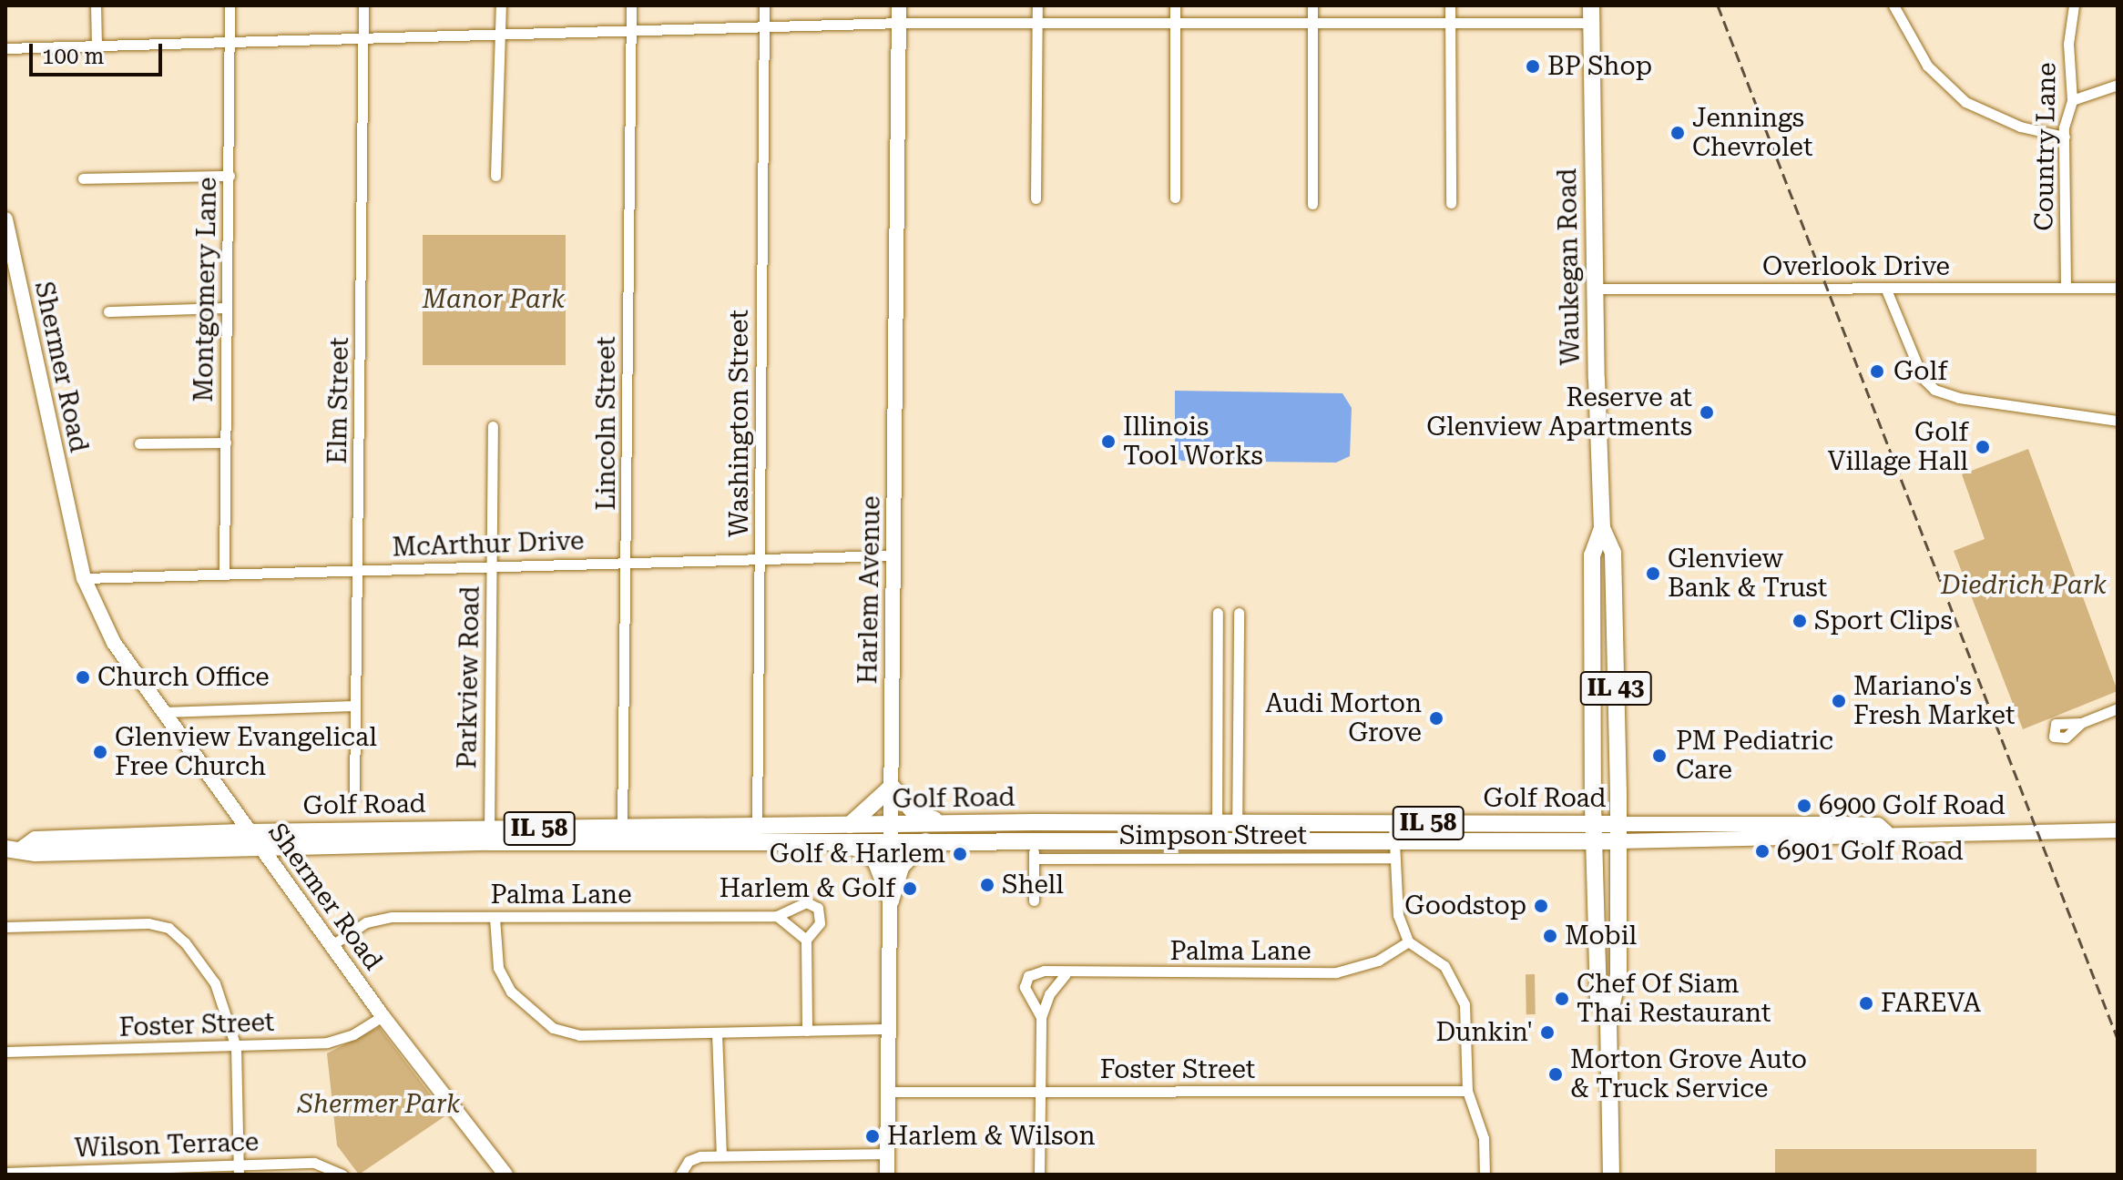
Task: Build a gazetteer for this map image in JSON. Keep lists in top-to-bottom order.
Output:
{
  "streets": {
    "main road": [
      "Waukegan Road",
      "Shermer Road",
      "Harlem Avenue",
      "IL 43",
      "Golf Road",
      "IL 58"
    ],
    "street": [
      "Country Lane",
      "Overlook Drive",
      "Montgomery Lane",
      "Elm Street",
      "Lincoln Street",
      "Washington Street",
      "McArthur Drive",
      "Parkview Road",
      "Simpson Street",
      "Palma Lane",
      "Foster Street",
      "Wilson Terrace"
    ]
  },
  "crossings": [
    ["Country Lane", "Overlook Drive"],
    ["Waukegan Road", "Overlook Drive"],
    ["Waukegan Road", "IL 43"],
    ["Waukegan Road", "Golf Road"],
    ["Montgomery Lane", "McArthur Drive"],
    ["Shermer Road", "McArthur Drive"],
    ["Shermer Road", "Golf Road"],
    ["Shermer Road", "Palma Lane"],
    ["Shermer Road", "Foster Street"],
    ["Elm Street", "McArthur Drive"],
    ["Lincoln Street", "McArthur Drive"],
    ["Lincoln Street", "Golf Road"],
    ["Washington Street", "McArthur Drive"],
    ["Washington Street", "Golf Road"],
    ["McArthur Drive", "Harlem Avenue"],
    ["McArthur Drive", "Parkview Road"],
    ["Harlem Avenue", "Golf Road"],
    ["Harlem Avenue", "Foster Street"],
    ["Parkview Road", "Golf Road"],
    ["IL 43", "Golf Road"],
    ["Golf Road", "Simpson Street"]
  ],
  "parks": ["Manor Park", "Diedrich Park", "Shermer Park"],
  "places": [
    "BP Shop",
    "Jennings Chevrolet",
    "Golf",
    "Reserve at Glenview Apartments",
    "Illinois Tool Works",
    "Golf Village Hall",
    "Glenview Bank & Trust",
    "Sport Clips",
    "Church Office",
    "Mariano's Fresh Market",
    "Audi Morton Grove",
    "Glenview Evangelical Free Church",
    "PM Pediatric Care",
    "6900 Golf Road",
    "6901 Golf Road",
    "Golf & Harlem",
    "Shell",
    "Harlem & Golf",
    "Goodstop",
    "Mobil",
    "Chef Of Siam Thai Restaurant",
    "FAREVA",
    "Dunkin'",
    "Morton Grove Auto & Truck Service",
    "Harlem & Wilson"
  ],
  "scale_bar": "100 m"
}
